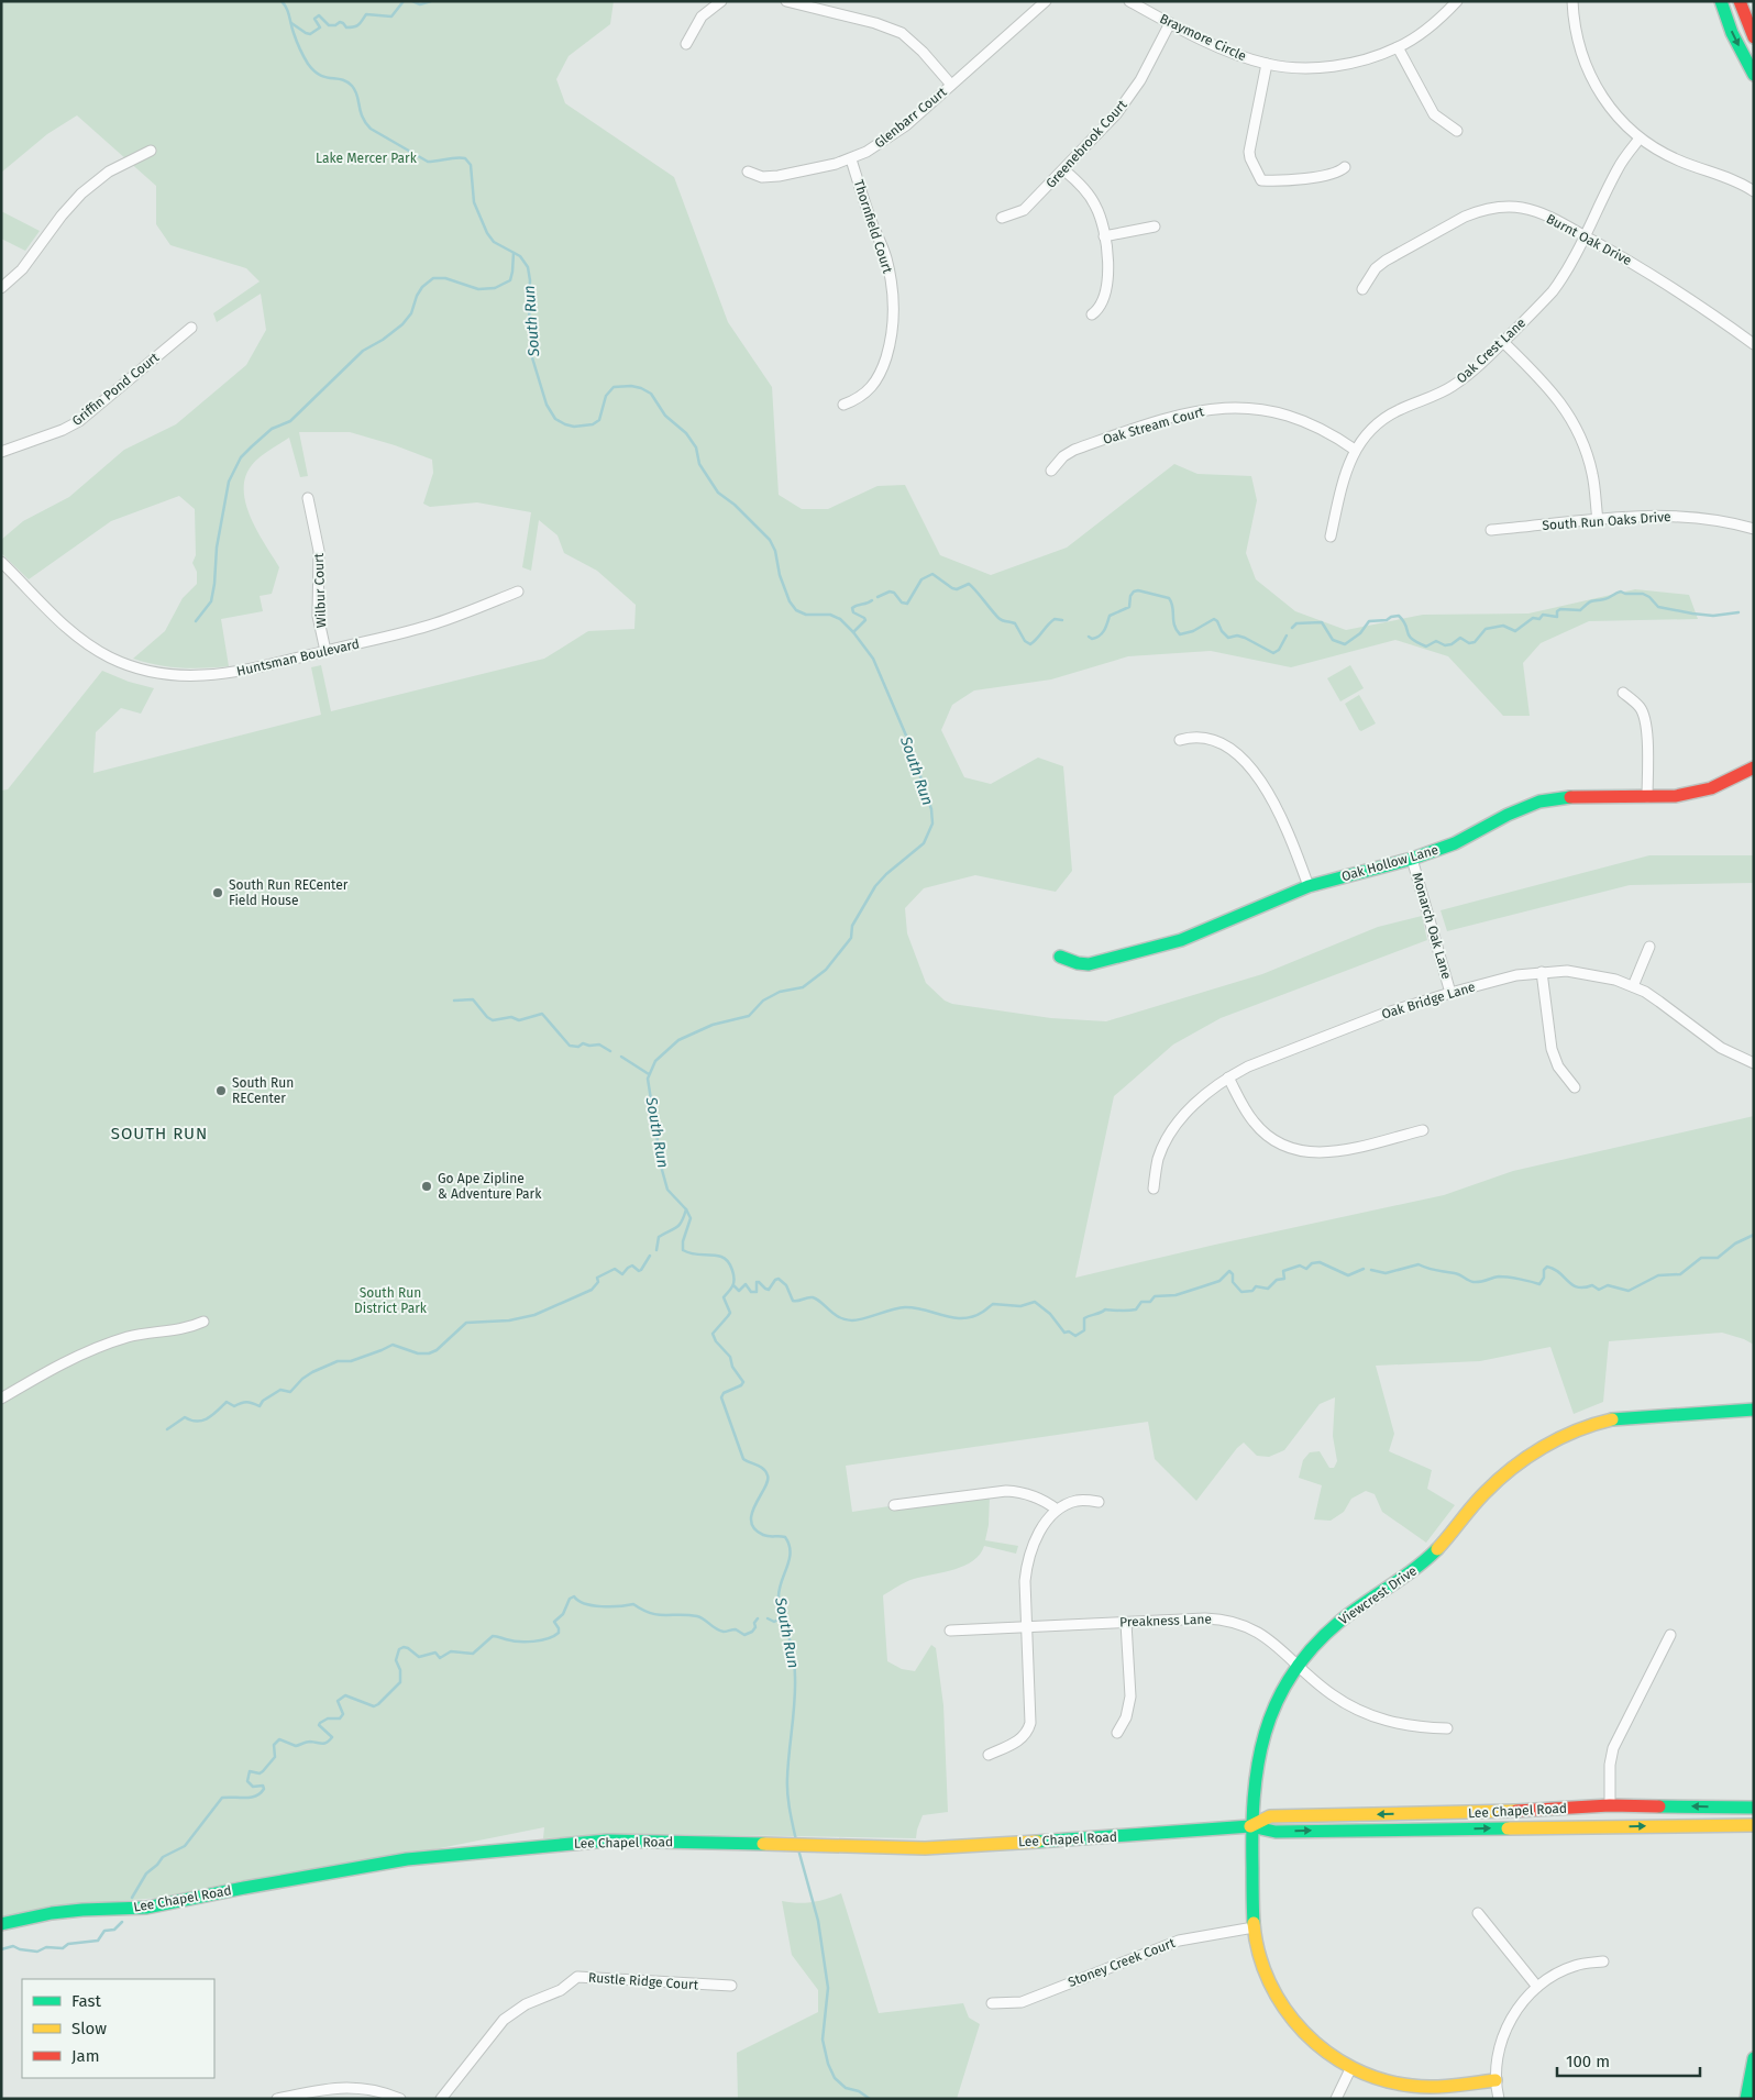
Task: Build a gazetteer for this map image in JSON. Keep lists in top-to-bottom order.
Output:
{
  "streets": {
    "main road": ["Oak Hollow Lane", "Viewcrest Drive", "Lee Chapel Road"],
    "street": [
      "Braymore Circle",
      "Glenbarr Court",
      "Greenebrook Court",
      "Thornfield Court",
      "Burnt Oak Drive",
      "Oak Crest Lane",
      "Griffin Pond Court",
      "Oak Stream Court",
      "South Run Oaks Drive",
      "Wilbur Court",
      "Huntsman Boulevard",
      "Monarch Oak Lane",
      "Oak Bridge Lane",
      "Preakness Lane",
      "Stoney Creek Court",
      "Rustle Ridge Court"
    ]
  },
  "crossings": [
    ["Braymore Circle", "Greenebrook Court"],
    ["Glenbarr Court", "Thornfield Court"],
    ["Burnt Oak Drive", "Oak Crest Lane"],
    ["Oak Crest Lane", "Oak Stream Court"],
    ["Wilbur Court", "Huntsman Boulevard"],
    ["Oak Hollow Lane", "Monarch Oak Lane"],
    ["Monarch Oak Lane", "Oak Bridge Lane"],
    ["Viewcrest Drive", "Preakness Lane"],
    ["Viewcrest Drive", "Lee Chapel Road"],
    ["Viewcrest Drive", "Stoney Creek Court"]
  ],
  "districts": ["SOUTH RUN"],
  "water": ["South Run"],
  "parks": ["Lake Mercer Park", "South Run District Park"],
  "places": ["South Run RECenter Field House", "South Run RECenter", "Go Ape Zipline & Adventure Park"],
  "legend": ["Fast", "Slow", "Jam"],
  "scale_bar": "100 m"
}
